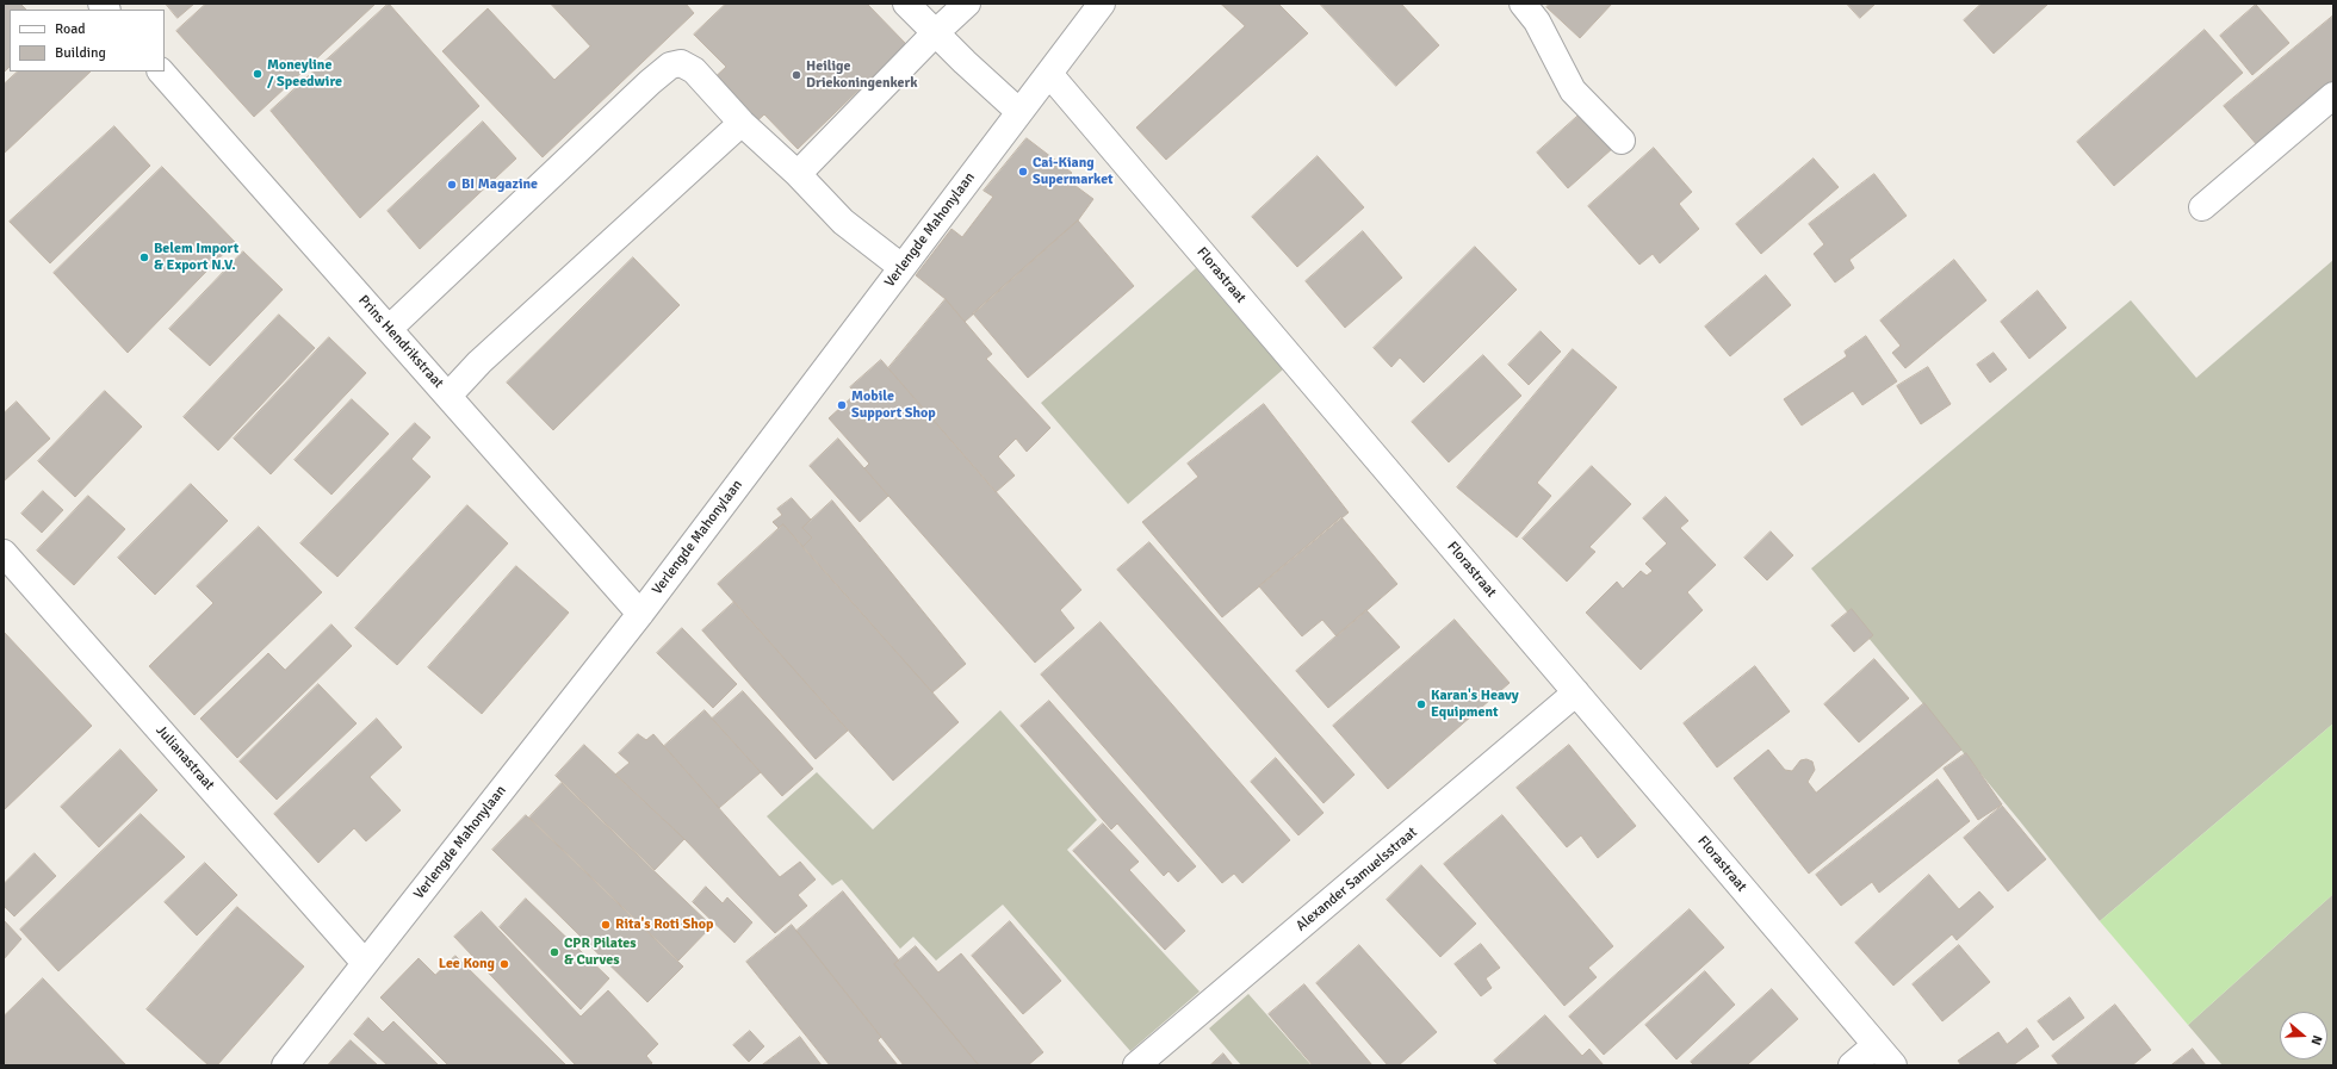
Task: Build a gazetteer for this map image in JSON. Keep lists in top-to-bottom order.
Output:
{
  "streets": {
    "street": [
      "Verlengde Mahonylaan",
      "Florastraat",
      "Prins Hendrikstraat",
      "Julianastraat",
      "Alexander Samuelsstraat"
    ]
  },
  "crossings": [
    ["Verlengde Mahonylaan", "Florastraat"],
    ["Verlengde Mahonylaan", "Prins Hendrikstraat"],
    ["Verlengde Mahonylaan", "Julianastraat"],
    ["Florastraat", "Alexander Samuelsstraat"]
  ],
  "places": [
    "Moneyline / Speedwire",
    "Heilige Driekoningenkerk",
    "Cai-Kiang Supermarket",
    "BI Magazine",
    "Belem Import & Export N.V.",
    "Mobile Support Shop",
    "Karan's Heavy Equipment",
    "Rita's Roti Shop",
    "CPR Pilates & Curves",
    "Lee Kong"
  ],
  "legend": ["Road", "Building"],
  "north": "right"
}
